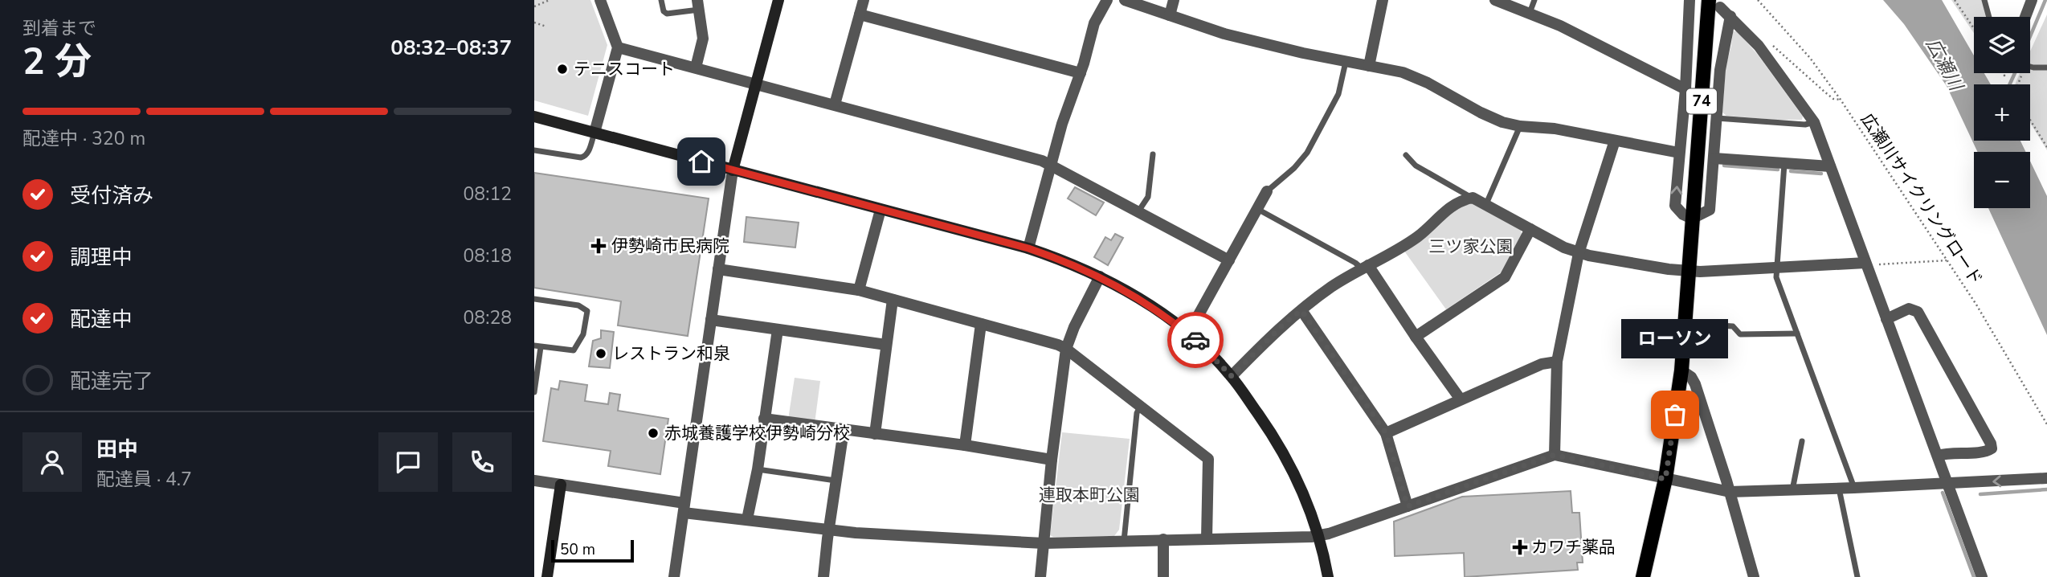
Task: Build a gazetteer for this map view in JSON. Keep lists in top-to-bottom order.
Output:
{
  "streets": {
    "main road": ["74"],
    "path": ["広瀬川サイクリングロード"]
  },
  "water": ["広瀬川"],
  "parks": ["三ツ家公園", "連取本町公園"],
  "places": {
    "other": [
      "テニスコート",
      "レストラン和泉",
      "ローソン",
      "赤城養護学校伊勢崎分校"
    ],
    "health": ["伊勢崎市民病院", "カワチ薬品"]
  },
  "scale_bar": "50 m",
  "page": {
    "heading": ["2 分", "到着まで", "08:32–08:37"],
    "panel": ["田中", "配達員 · 4.7"],
    "map_buttons": ["+", "−"],
    "bar": "配達中 · 320 m",
    "list": [
      ["受付済み", "08:12"],
      ["調理中", "08:18"],
      ["配達中", "08:28"],
      "配達完了"
    ],
    "bubble": "ローソン",
    "scale": "50 m"
  }
}
